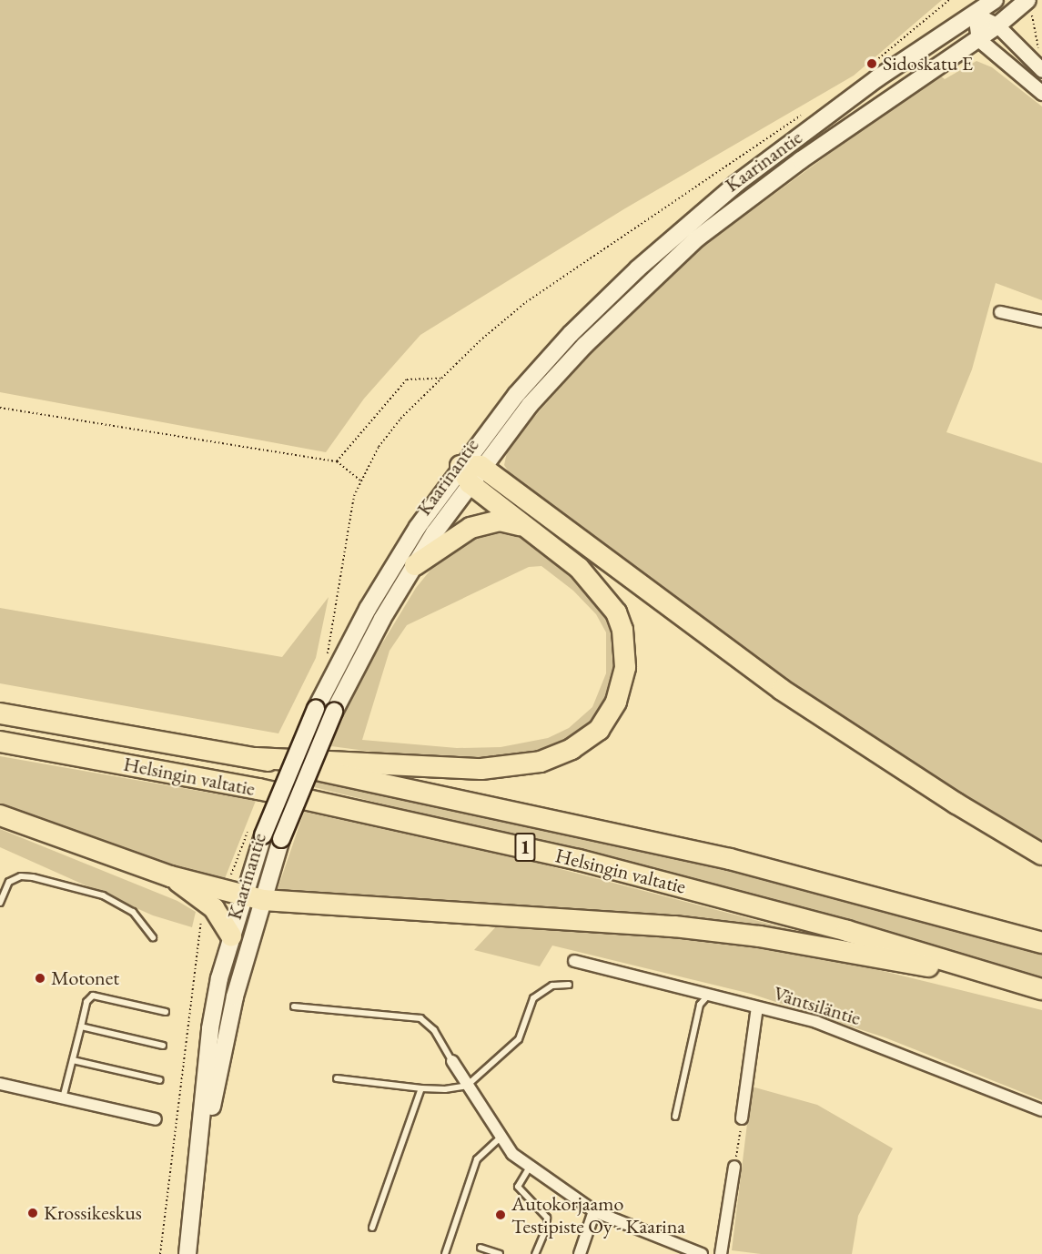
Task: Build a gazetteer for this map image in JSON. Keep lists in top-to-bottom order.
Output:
{
  "streets": {
    "highway": ["Helsingin valtatie", "1"],
    "main road": ["Kaarinantie"],
    "street": ["Väntsiläntie"]
  },
  "places": [
    "Sidoskatu E",
    "Motonet",
    "Krossikeskus",
    "Autokorjaamo Testipiste Oy - Kaarina"
  ]
}
